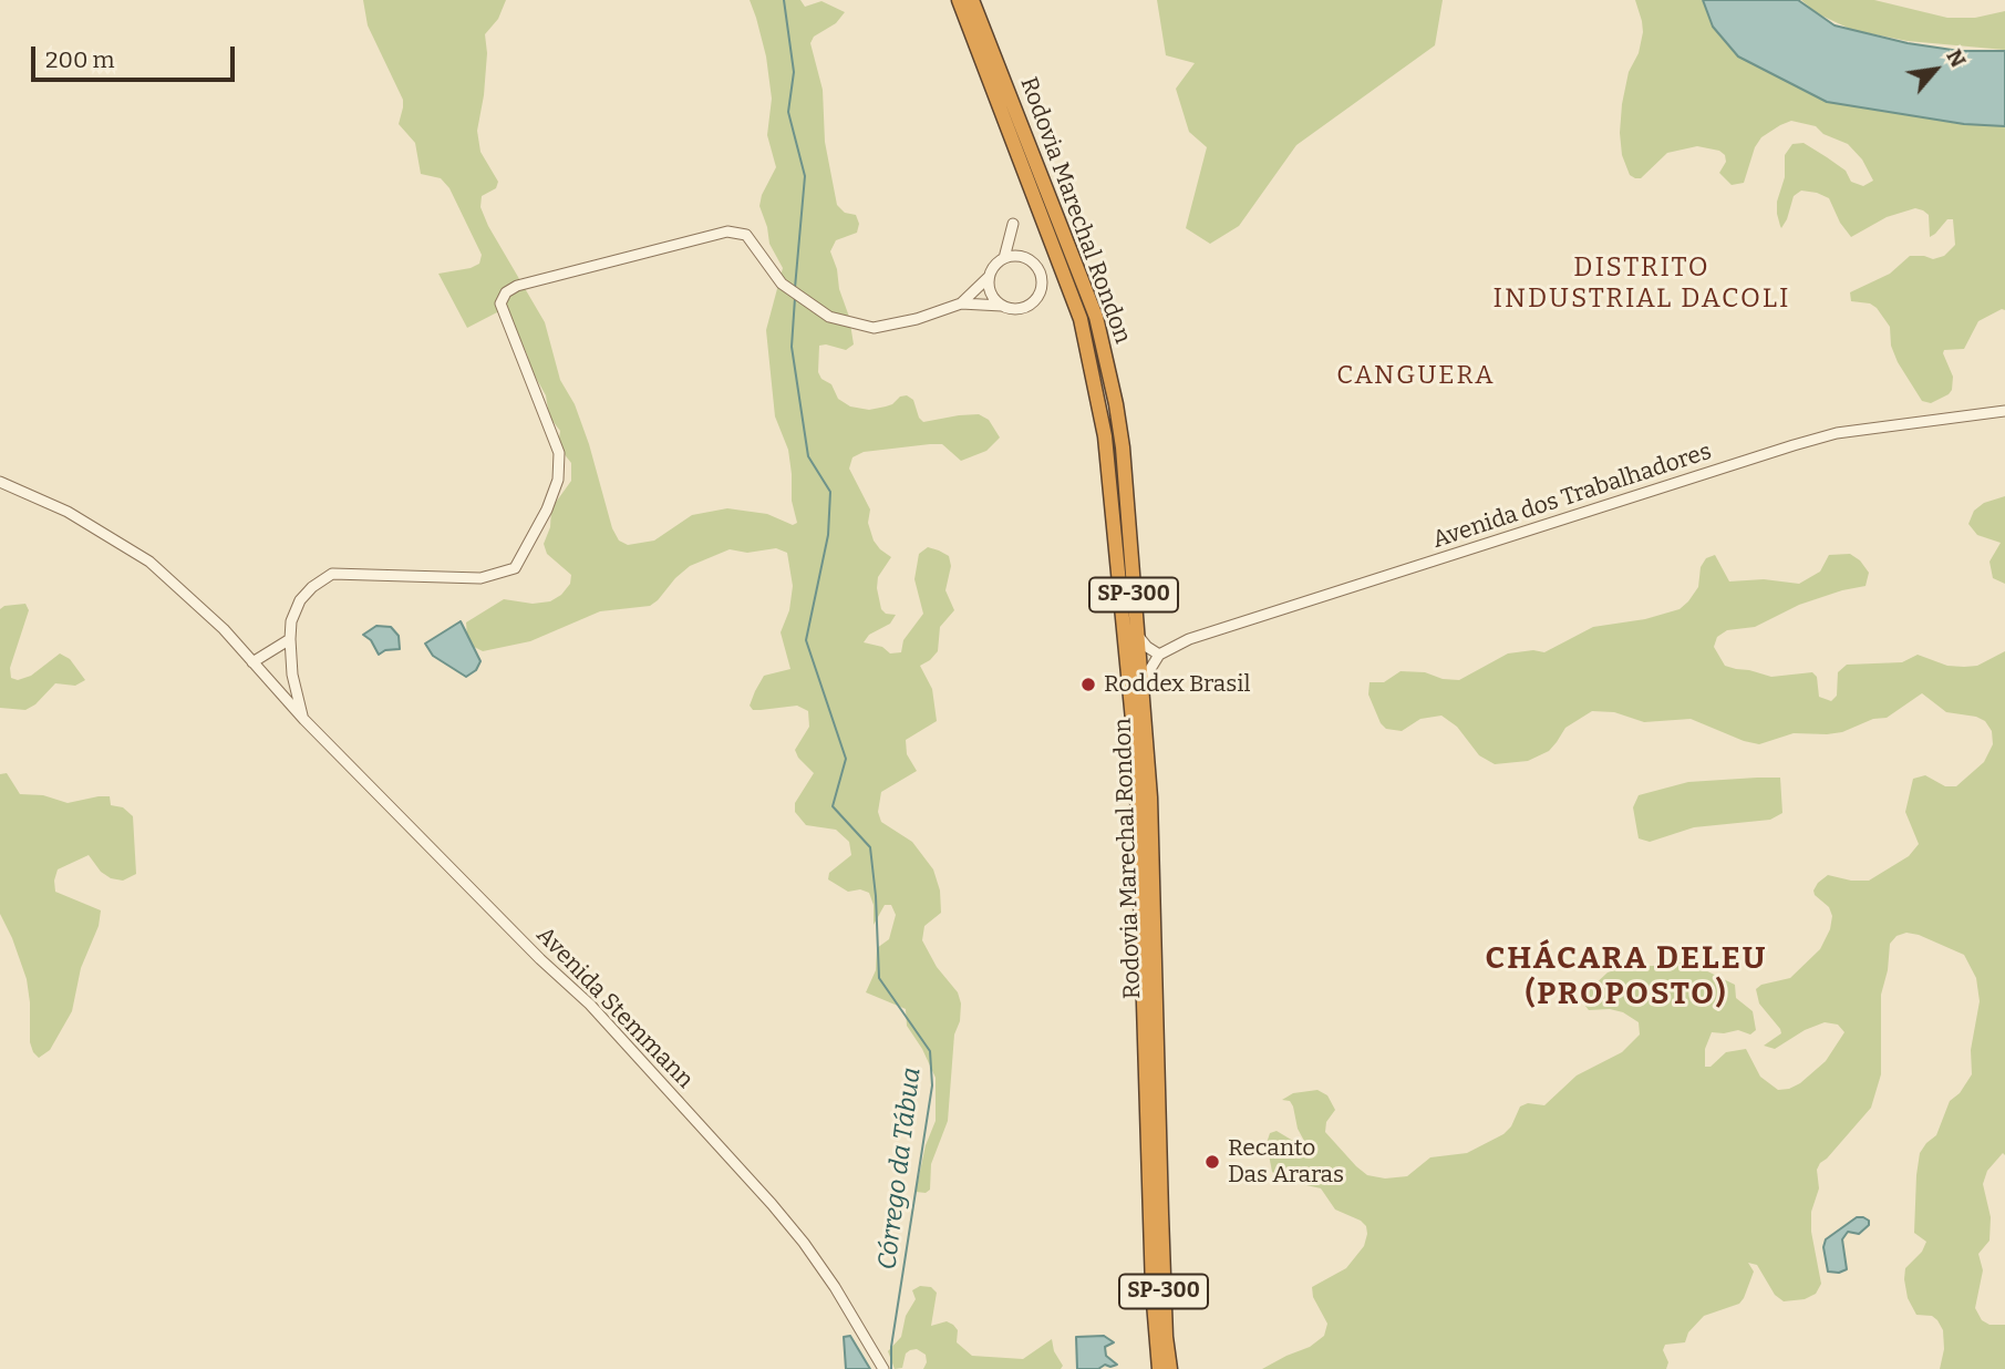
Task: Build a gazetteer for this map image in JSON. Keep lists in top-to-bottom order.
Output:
{
  "streets": {
    "highway": ["Rodovia Marechal Rondon", "SP-300"],
    "street": ["Avenida dos Trabalhadores", "Avenida Stemmann"]
  },
  "districts": ["DISTRITO INDUSTRIAL DACOLI", "CANGUERA", "CHÁCARA DELEU (PROPOSTO)"],
  "water": ["Córrego da Tábua"],
  "places": ["Roddex Brasil", "Recanto Das Araras"],
  "scale_bar": "200 m",
  "north": "top right"
}
